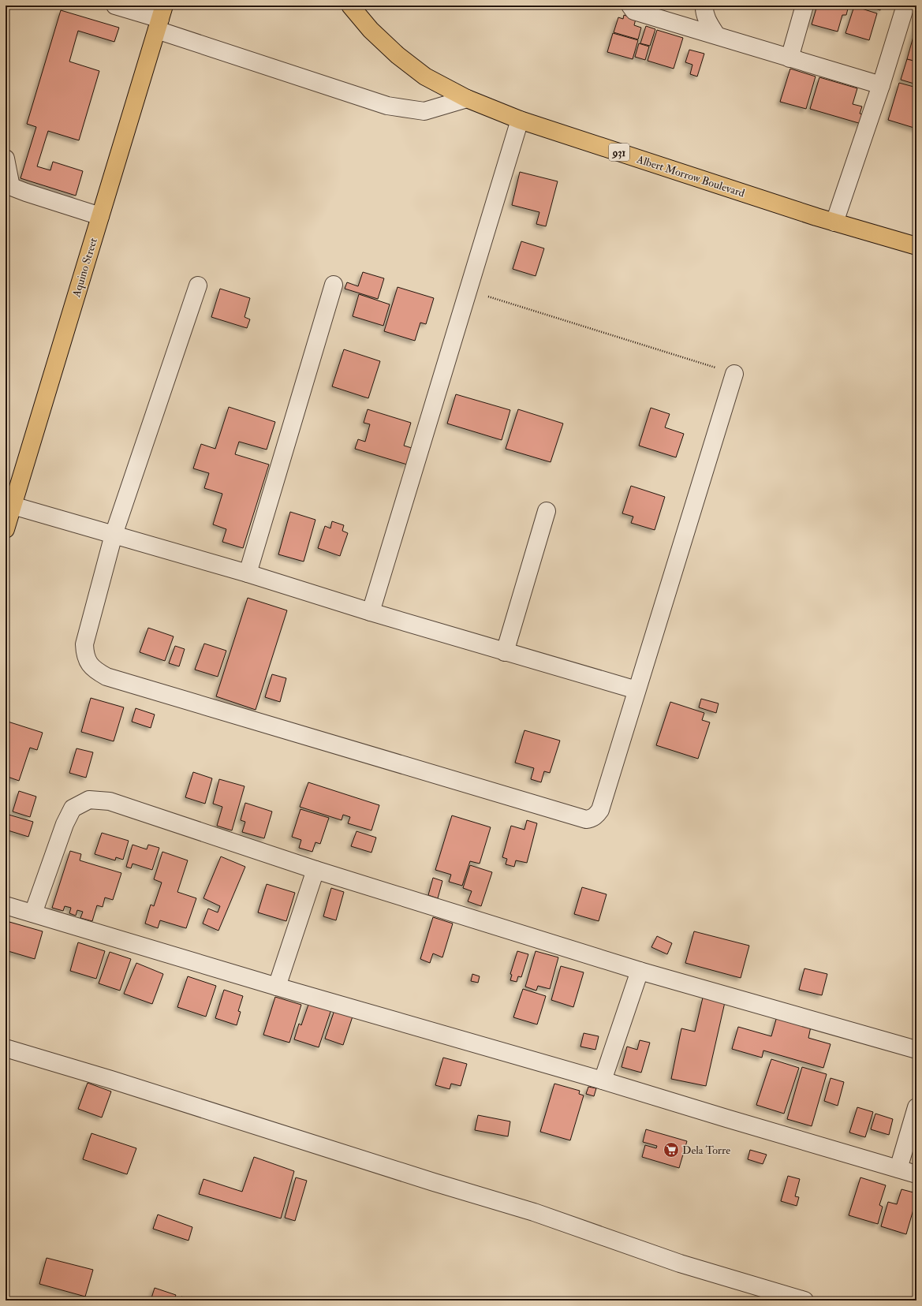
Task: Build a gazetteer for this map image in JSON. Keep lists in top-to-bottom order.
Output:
{
  "streets": {
    "main road": ["931", "Albert Morrow Boulevard", "Aquino Street"]
  },
  "places": {
    "supermarket": ["Dela Torre"]
  }
}
